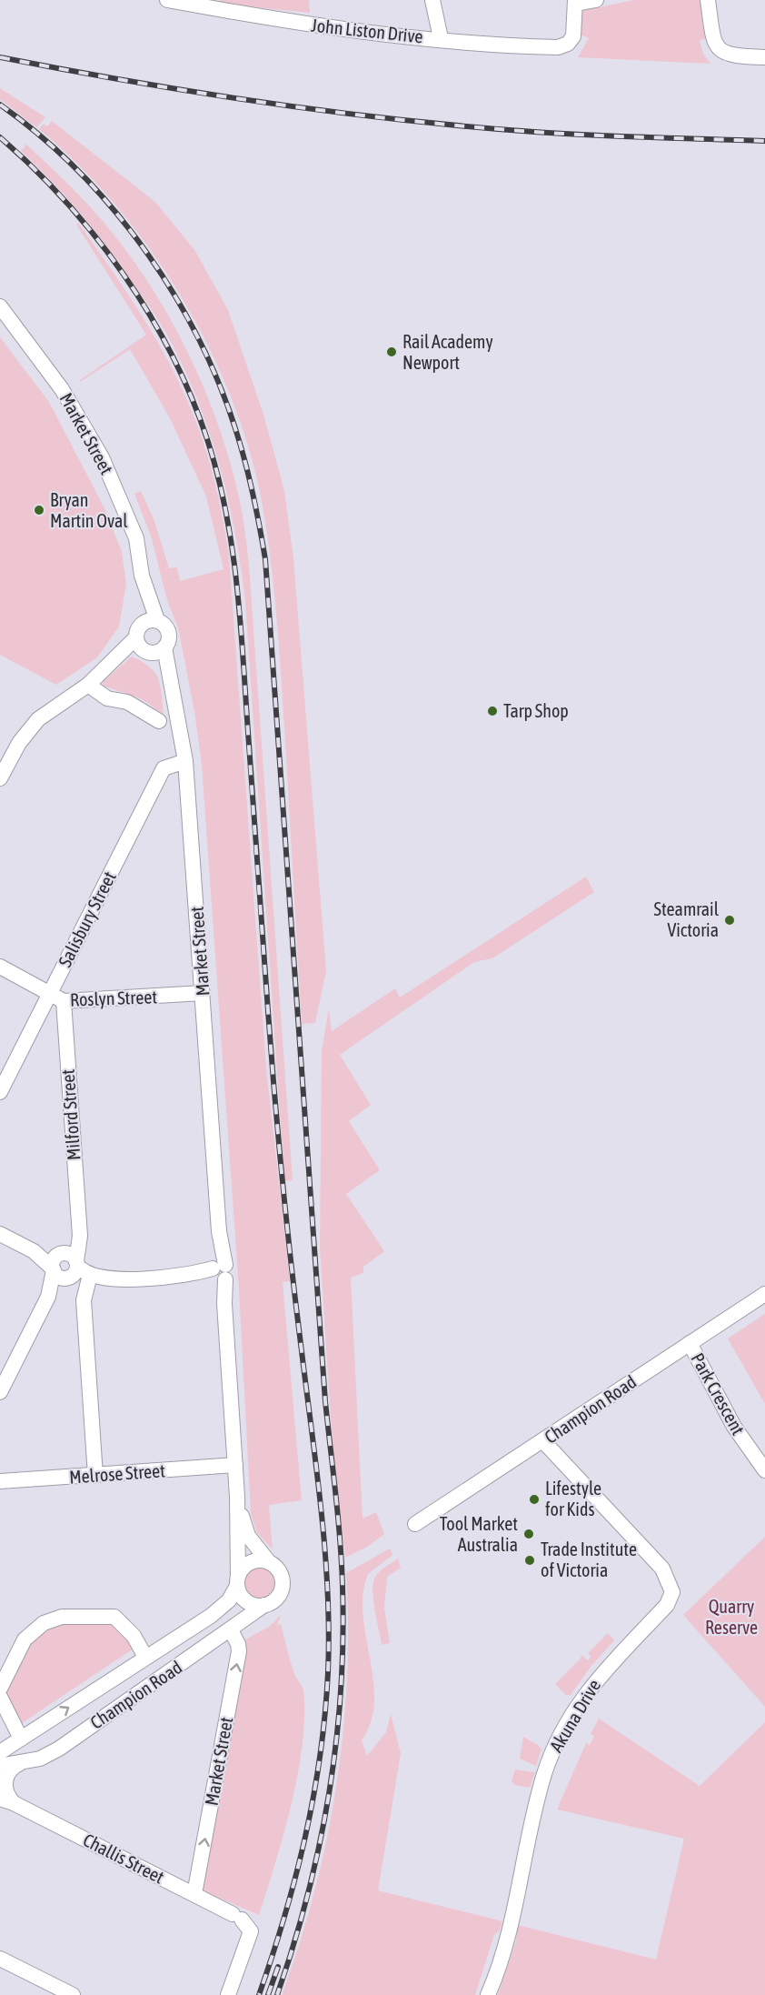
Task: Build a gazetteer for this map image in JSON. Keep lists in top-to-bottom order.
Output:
{
  "streets": {
    "street": [
      "John Liston Drive",
      "Market Street",
      "Salisbury Street",
      "Roslyn Street",
      "Milford Street",
      "Park Crescent",
      "Champion Road",
      "Melrose Street",
      "Akuna Drive",
      "Challis Street"
    ]
  },
  "crossings": [
    ["Market Street", "Salisbury Street"],
    ["Market Street", "Roslyn Street"],
    ["Market Street", "Champion Road"],
    ["Market Street", "Melrose Street"],
    ["Market Street", "Challis Street"],
    ["Salisbury Street", "Roslyn Street"],
    ["Roslyn Street", "Milford Street"],
    ["Park Crescent", "Champion Road"],
    ["Champion Road", "Akuna Drive"]
  ],
  "parks": ["Quarry Reserve"],
  "places": [
    "Rail Academy Newport",
    "Bryan Martin Oval",
    "Tarp Shop",
    "Steamrail Victoria",
    "Lifestyle for Kids",
    "Tool Market Australia",
    "Trade Institute of Victoria"
  ]
}
